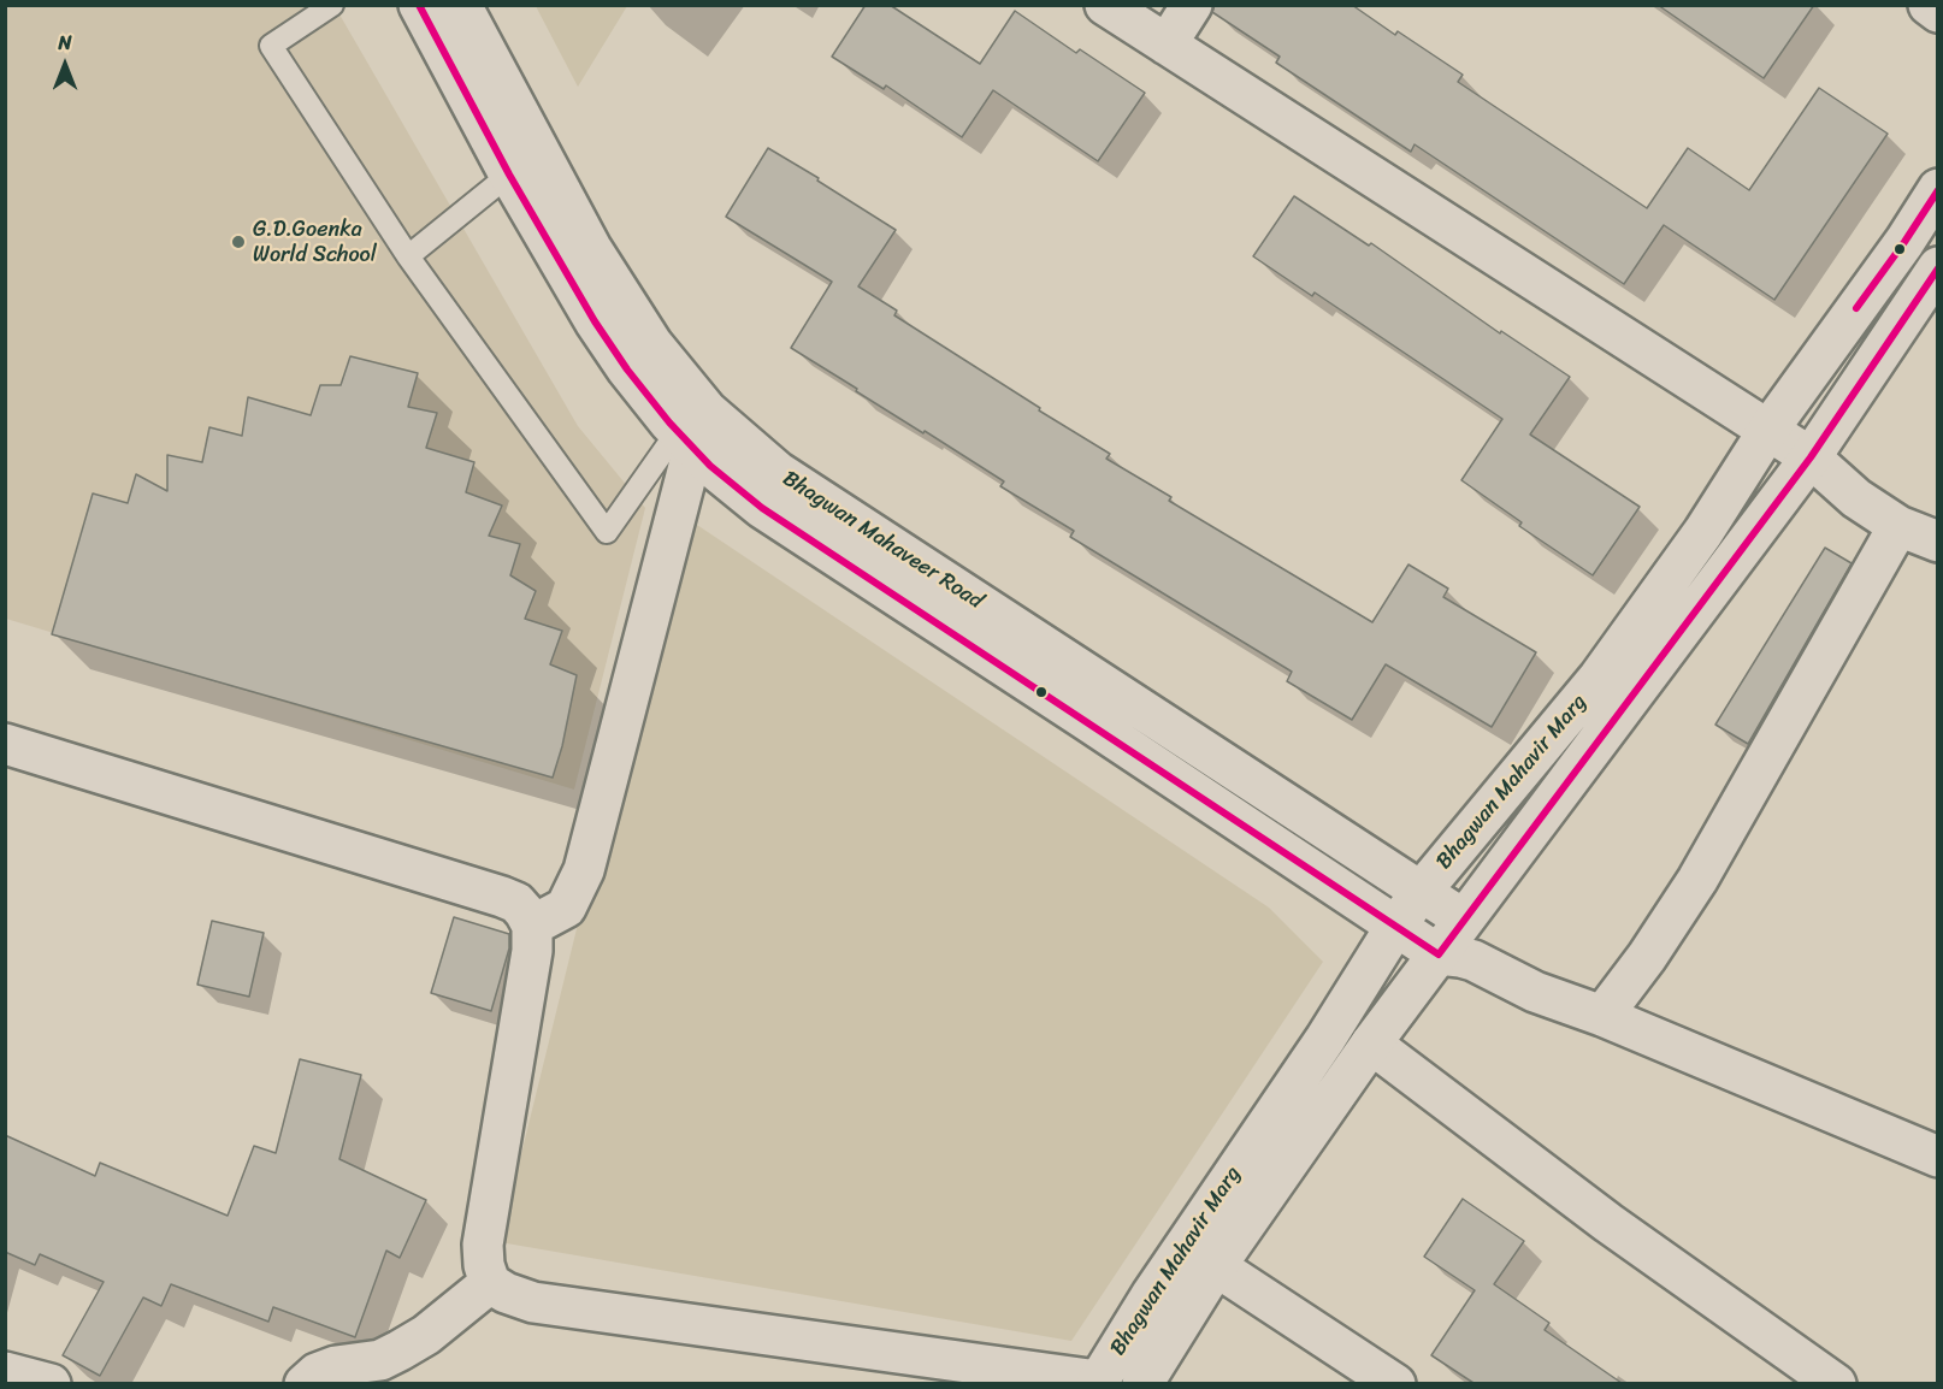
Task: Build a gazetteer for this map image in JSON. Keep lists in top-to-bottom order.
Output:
{
  "streets": {
    "street": ["Bhagwan Mahaveer Road", "Bhagwan Mahavir Marg"]
  },
  "crossings": [
    ["Bhagwan Mahaveer Road", "Bhagwan Mahavir Marg"]
  ],
  "places": ["G.D.Goenka World School"],
  "north": "top"
}
